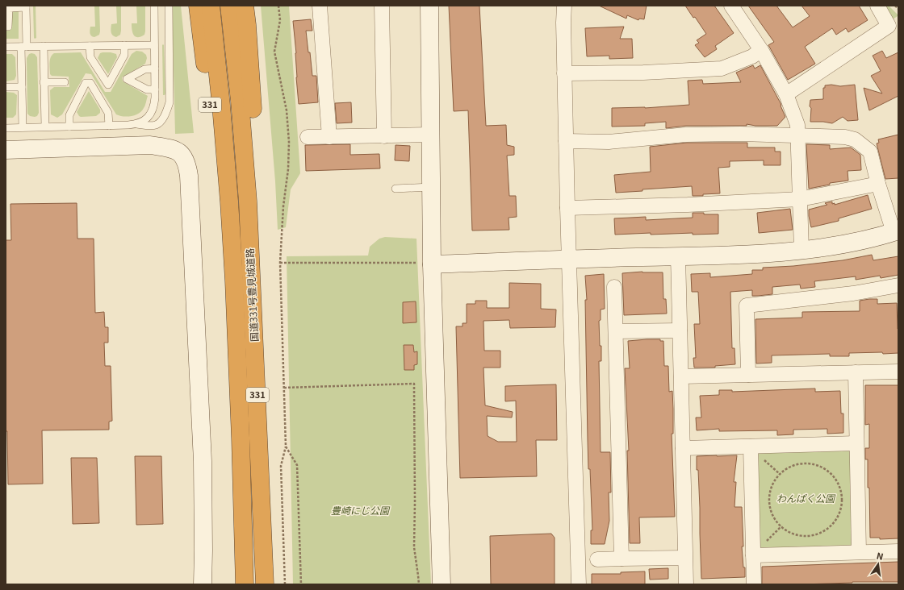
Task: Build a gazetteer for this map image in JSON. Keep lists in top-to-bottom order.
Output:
{
  "streets": {
    "highway": ["331", "国道331号豊見城道路"]
  },
  "crossings": [
    ["331", "国道331号豊見城道路"]
  ],
  "parks": ["わんぱく公園", "豊崎にじ公園"],
  "north": "top"
}
